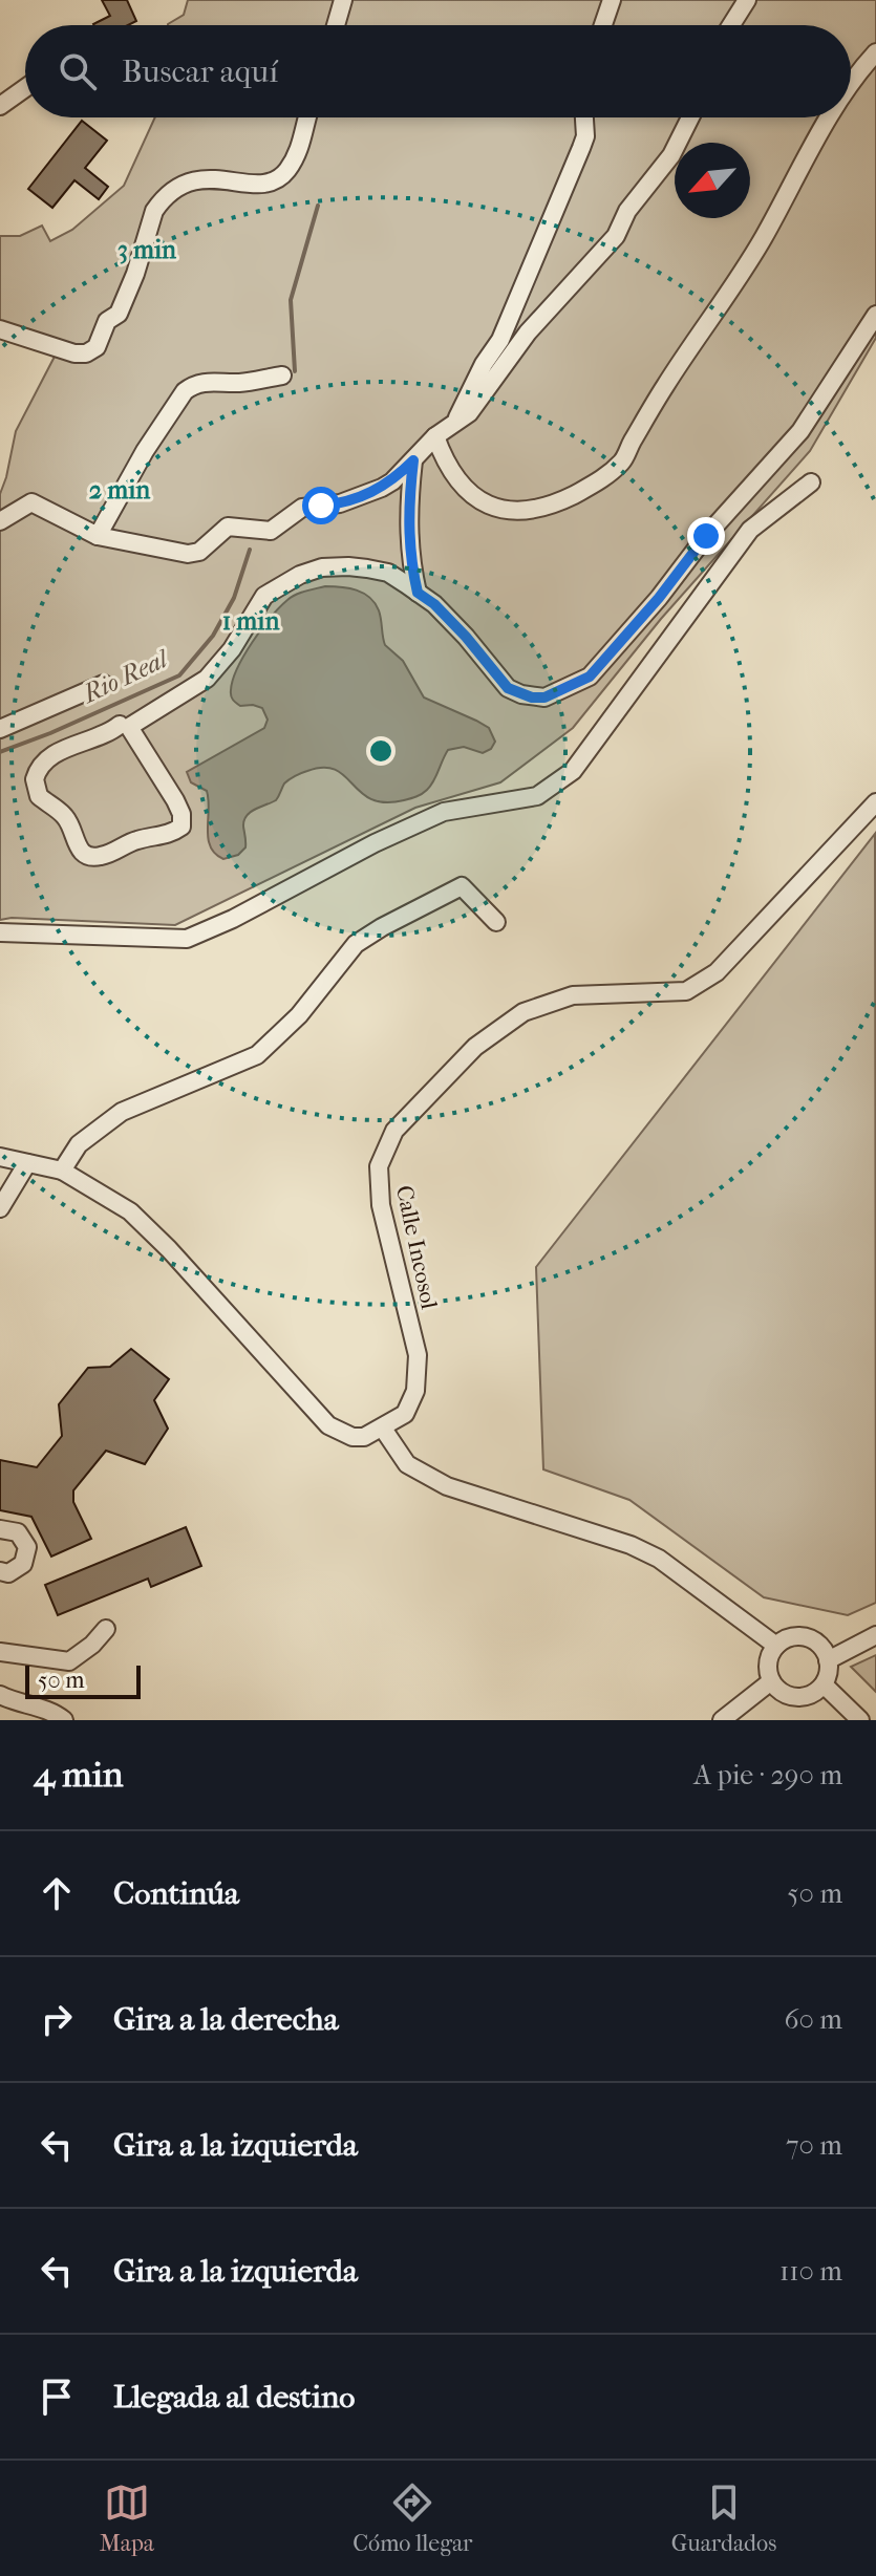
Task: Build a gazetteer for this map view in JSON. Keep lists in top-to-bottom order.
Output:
{
  "streets": {
    "street": ["Calle Incosol"]
  },
  "water": ["Rio Real"],
  "scale_bar": "50 m",
  "north": "bottom left",
  "page": {
    "search": "Buscar aquí",
    "scale": "50 m",
    "heading": ["4 min", "A pie · 290 m"],
    "list": [
      ["Continúa", "50 m"],
      ["Gira a la derecha", "60 m"],
      ["Gira a la izquierda", "70 m"],
      ["Gira a la izquierda", "110 m"],
      "Llegada al destino"
    ],
    "nav": ["Mapa", "Cómo llegar", "Guardados"]
  },
  "rings": ["3 min", "2 min", "1 min"]
}
